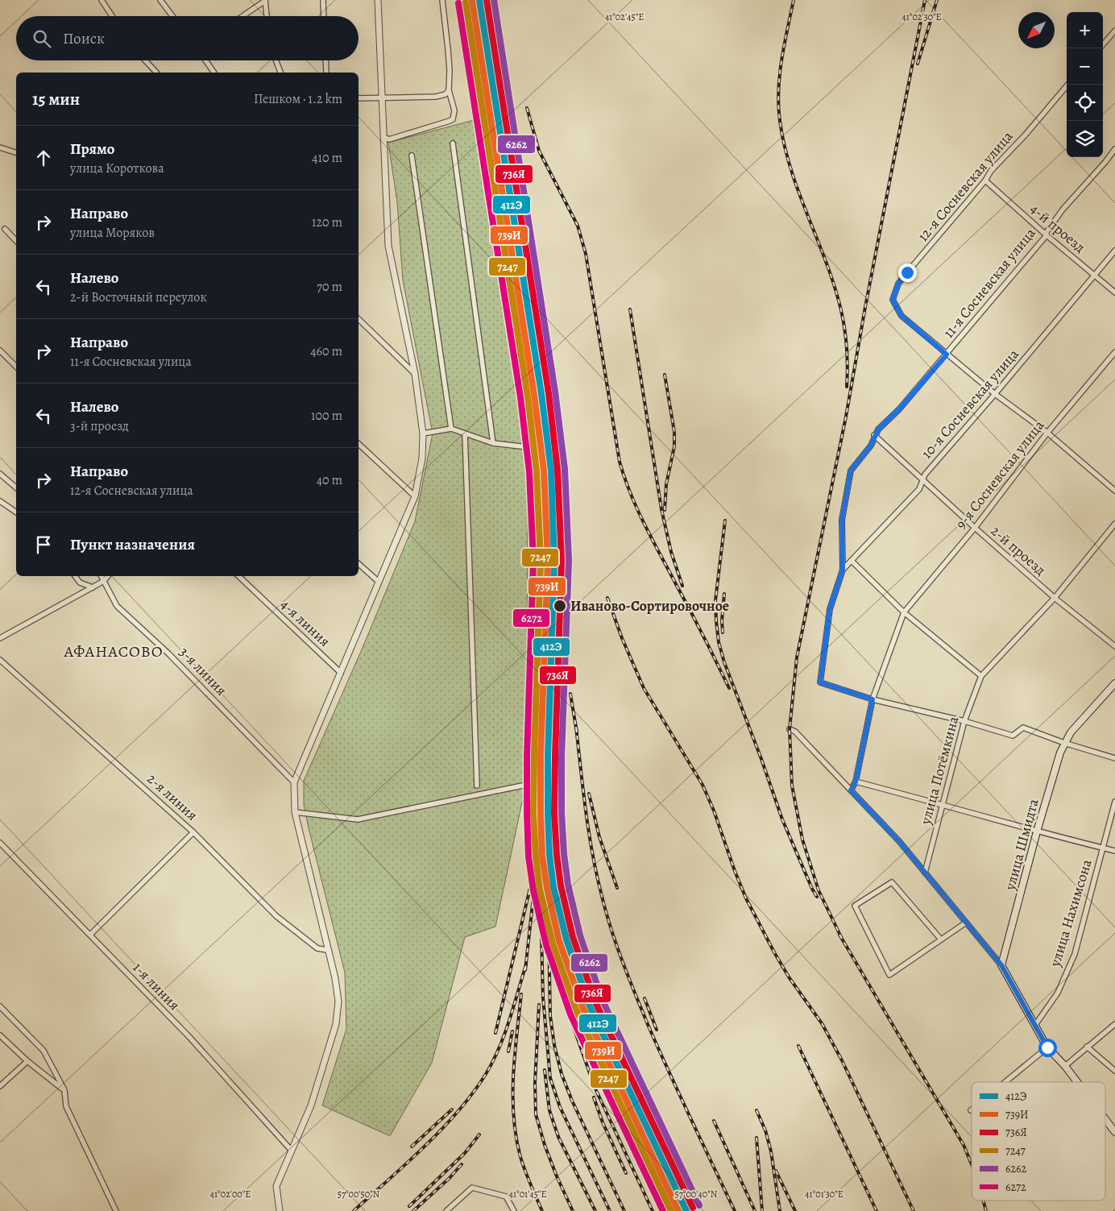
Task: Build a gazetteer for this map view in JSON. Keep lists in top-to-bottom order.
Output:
{
  "streets": {
    "main road": ["улица Шмидта"],
    "street": [
      "12-я Сосневская улица",
      "4-й проезд",
      "11-я Сосневская улица",
      "10-я Сосневская улица",
      "9-я Сосневская улица",
      "2-й проезд",
      "4-я линия",
      "3-я линия",
      "улица Потёмкина",
      "2-я линия",
      "улица Нахимсона",
      "1-я линия"
    ]
  },
  "crossings": [
    ["12-я Сосневская улица", "4-й проезд"],
    ["12-я Сосневская улица", "11-я Сосневская улица"],
    ["4-й проезд", "11-я Сосневская улица"],
    ["4-й проезд", "10-я Сосневская улица"],
    ["11-я Сосневская улица", "10-я Сосневская улица"],
    ["11-я Сосневская улица", "2-й проезд"],
    ["10-я Сосневская улица", "2-й проезд"],
    ["9-я Сосневская улица", "2-й проезд"]
  ],
  "districts": ["АФАНАСОВО"],
  "places": ["Иваново-Сортировочное"],
  "lines": [
    "transit line 412Э",
    "transit line 736Я",
    "transit line 6262",
    "transit line 739И",
    "transit line 7247",
    "transit line 6272"
  ],
  "legend": [
    "412Э",
    "739И",
    "736Я",
    "7247",
    "6262",
    "6272"
  ],
  "north": "bottom left",
  "page": {
    "map_buttons": ["+", "−"],
    "search": "Поиск",
    "heading": ["15 мин", "Пешком · 1.2 km"],
    "list": [
      ["Прямо", "улица Короткова", "410 m"],
      ["Направо", "улица Моряков", "120 m"],
      ["Налево", "2-й Восточный переулок", "70 m"],
      ["Направо", "11-я Сосневская улица", "460 m"],
      ["Налево", "3-й проезд", "100 m"],
      ["Направо", "12-я Сосневская улица", "40 m"],
      "Пункт назначения"
    ]
  },
  "coordinates": [
    "41°02'45\"E",
    "41°02'30\"E",
    "57°00'50\"N",
    "57°00'40\"N",
    "41°02'00\"E",
    "41°01'45\"E",
    "41°01'30\"E"
  ]
}
